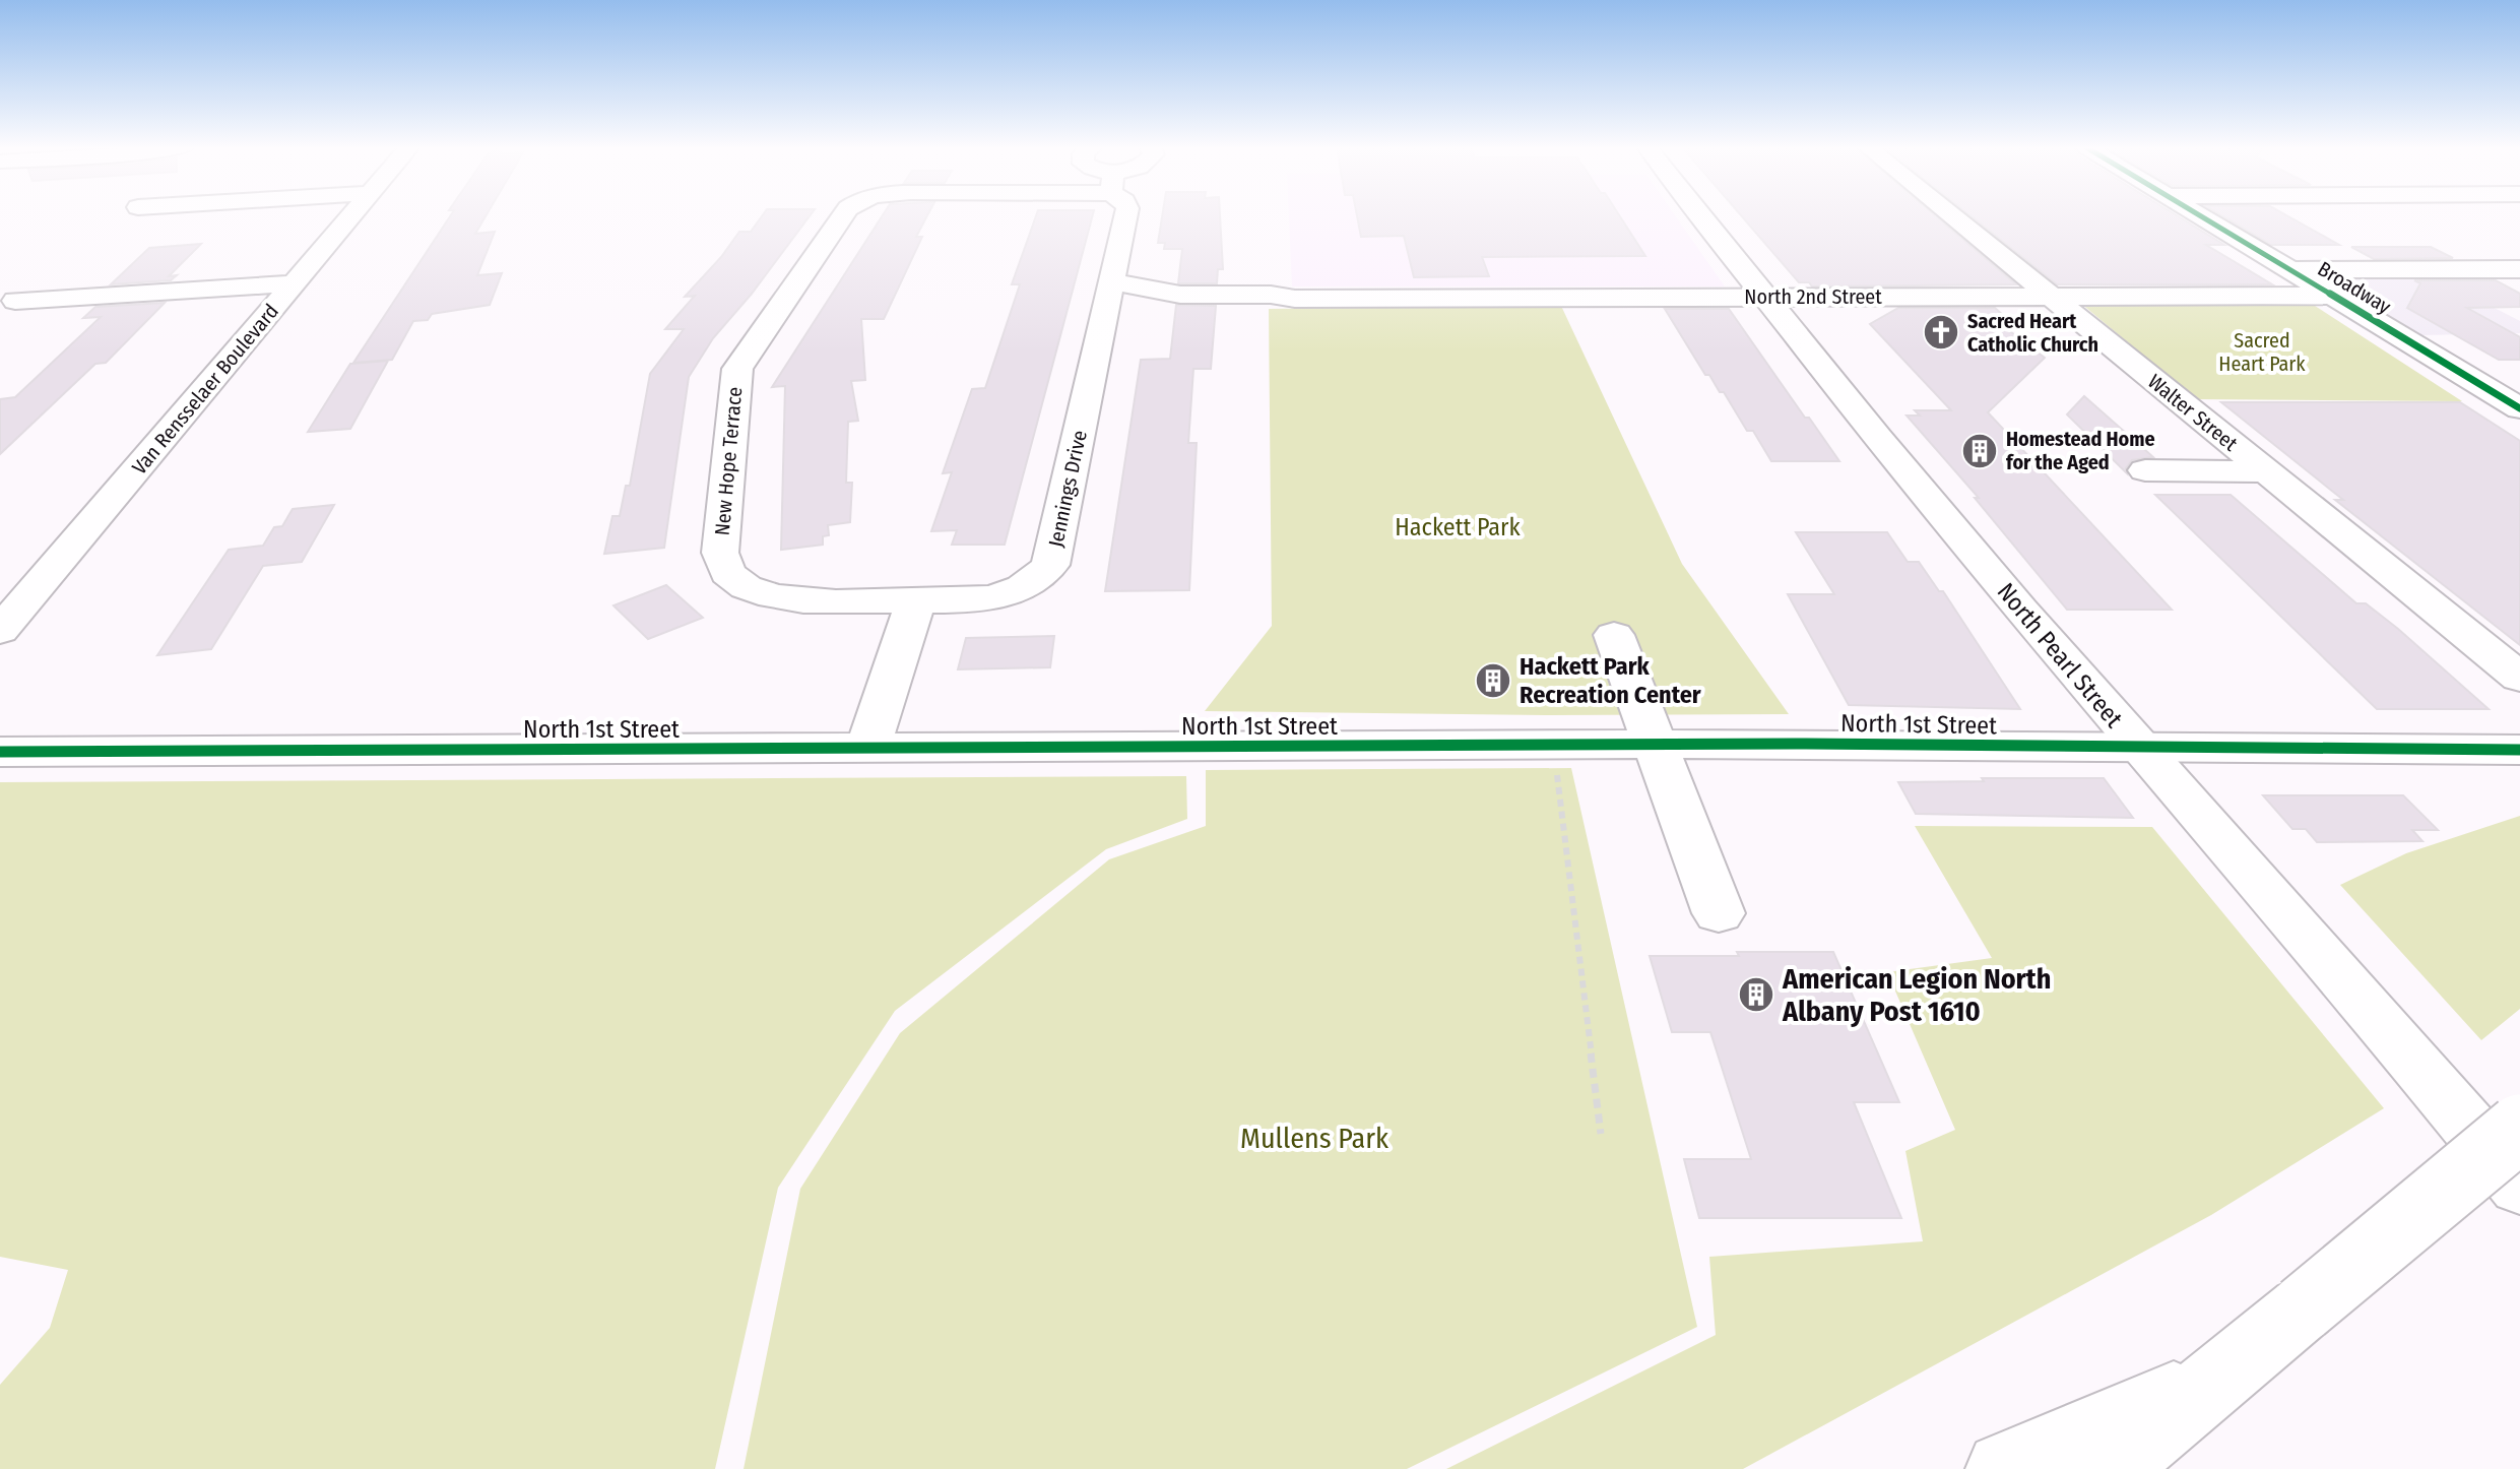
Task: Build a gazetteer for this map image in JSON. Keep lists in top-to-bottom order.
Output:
{
  "streets": {
    "main road": [
      "Broadway",
      "North 2nd Street",
      "Van Rensselaer Boulevard",
      "Walter Street",
      "New Hope Terrace",
      "Jennings Drive",
      "North Pearl Street",
      "North 1st Street"
    ]
  },
  "crossings": [
    ["Broadway", "North 2nd Street"],
    ["North 2nd Street", "Walter Street"],
    ["North 2nd Street", "Jennings Drive"],
    ["North 2nd Street", "North Pearl Street"],
    ["New Hope Terrace", "Jennings Drive"],
    ["North Pearl Street", "North 1st Street"]
  ],
  "parks": ["Sacred Heart Park", "Hackett Park", "Mullens Park"],
  "places": {
    "church": ["Sacred Heart Catholic Church"],
    "building": ["Homestead Home for the Aged", "Hackett Park Recreation Center", "American Legion North Albany Post 1610"]
  }
}
